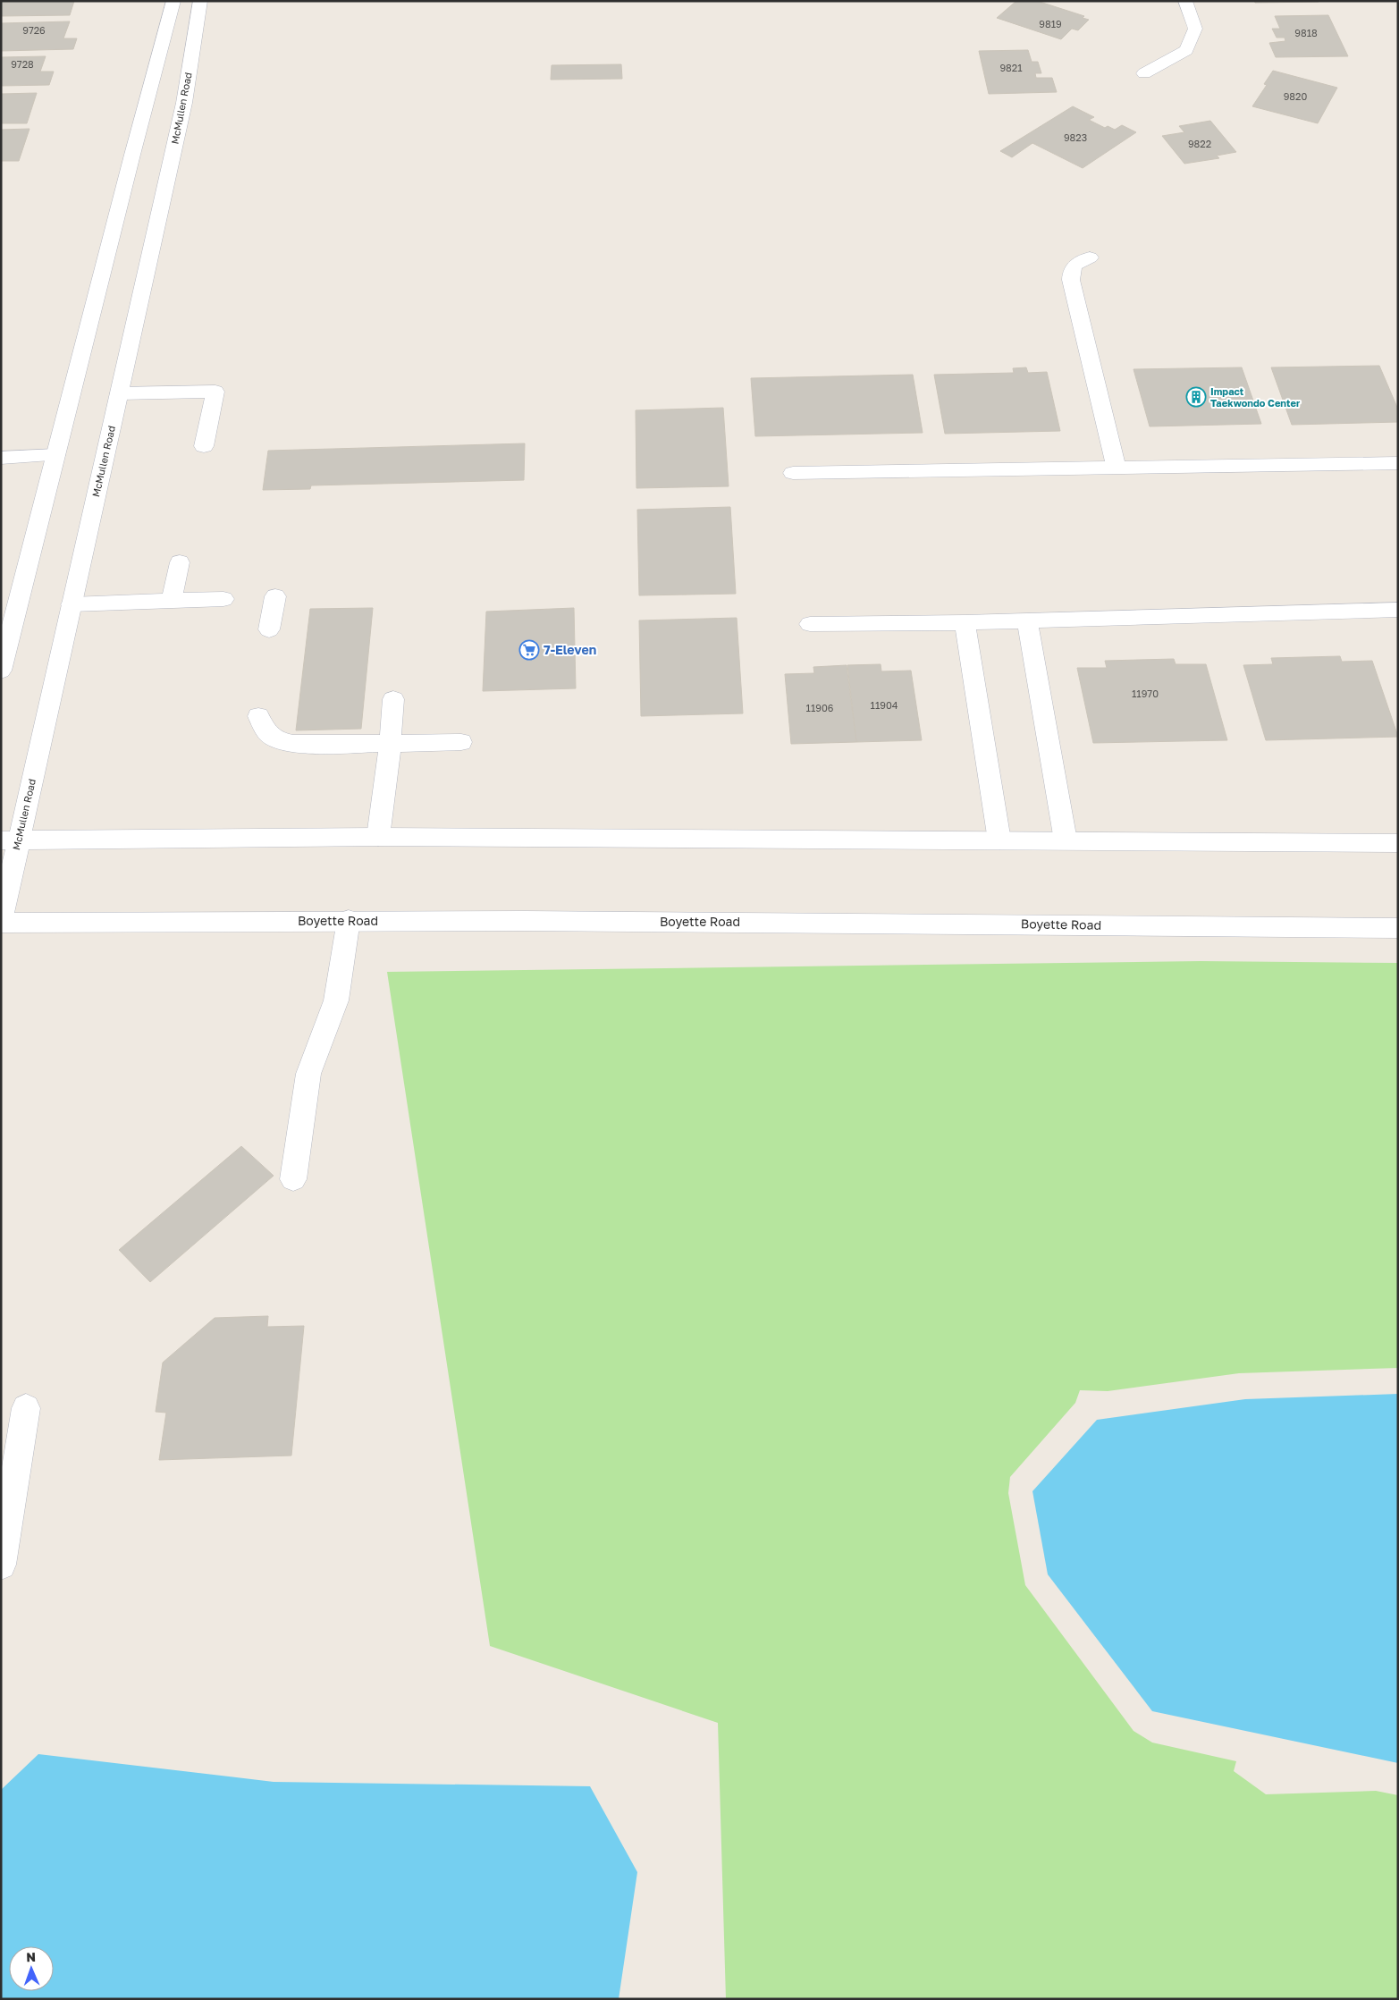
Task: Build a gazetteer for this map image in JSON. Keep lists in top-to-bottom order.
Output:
{
  "streets": {
    "street": ["McMullen Road", "Boyette Road"]
  },
  "crossings": [
    ["McMullen Road", "Boyette Road"]
  ],
  "places": {
    "building": ["Impact Taekwondo Center"],
    "supermarket": ["7-Eleven"]
  },
  "house_numbers": [
    "9819",
    "9726",
    "9818",
    "9728",
    "9821",
    "9820",
    "9823",
    "9822",
    "11970",
    "11904",
    "11906"
  ],
  "north": "top"
}
